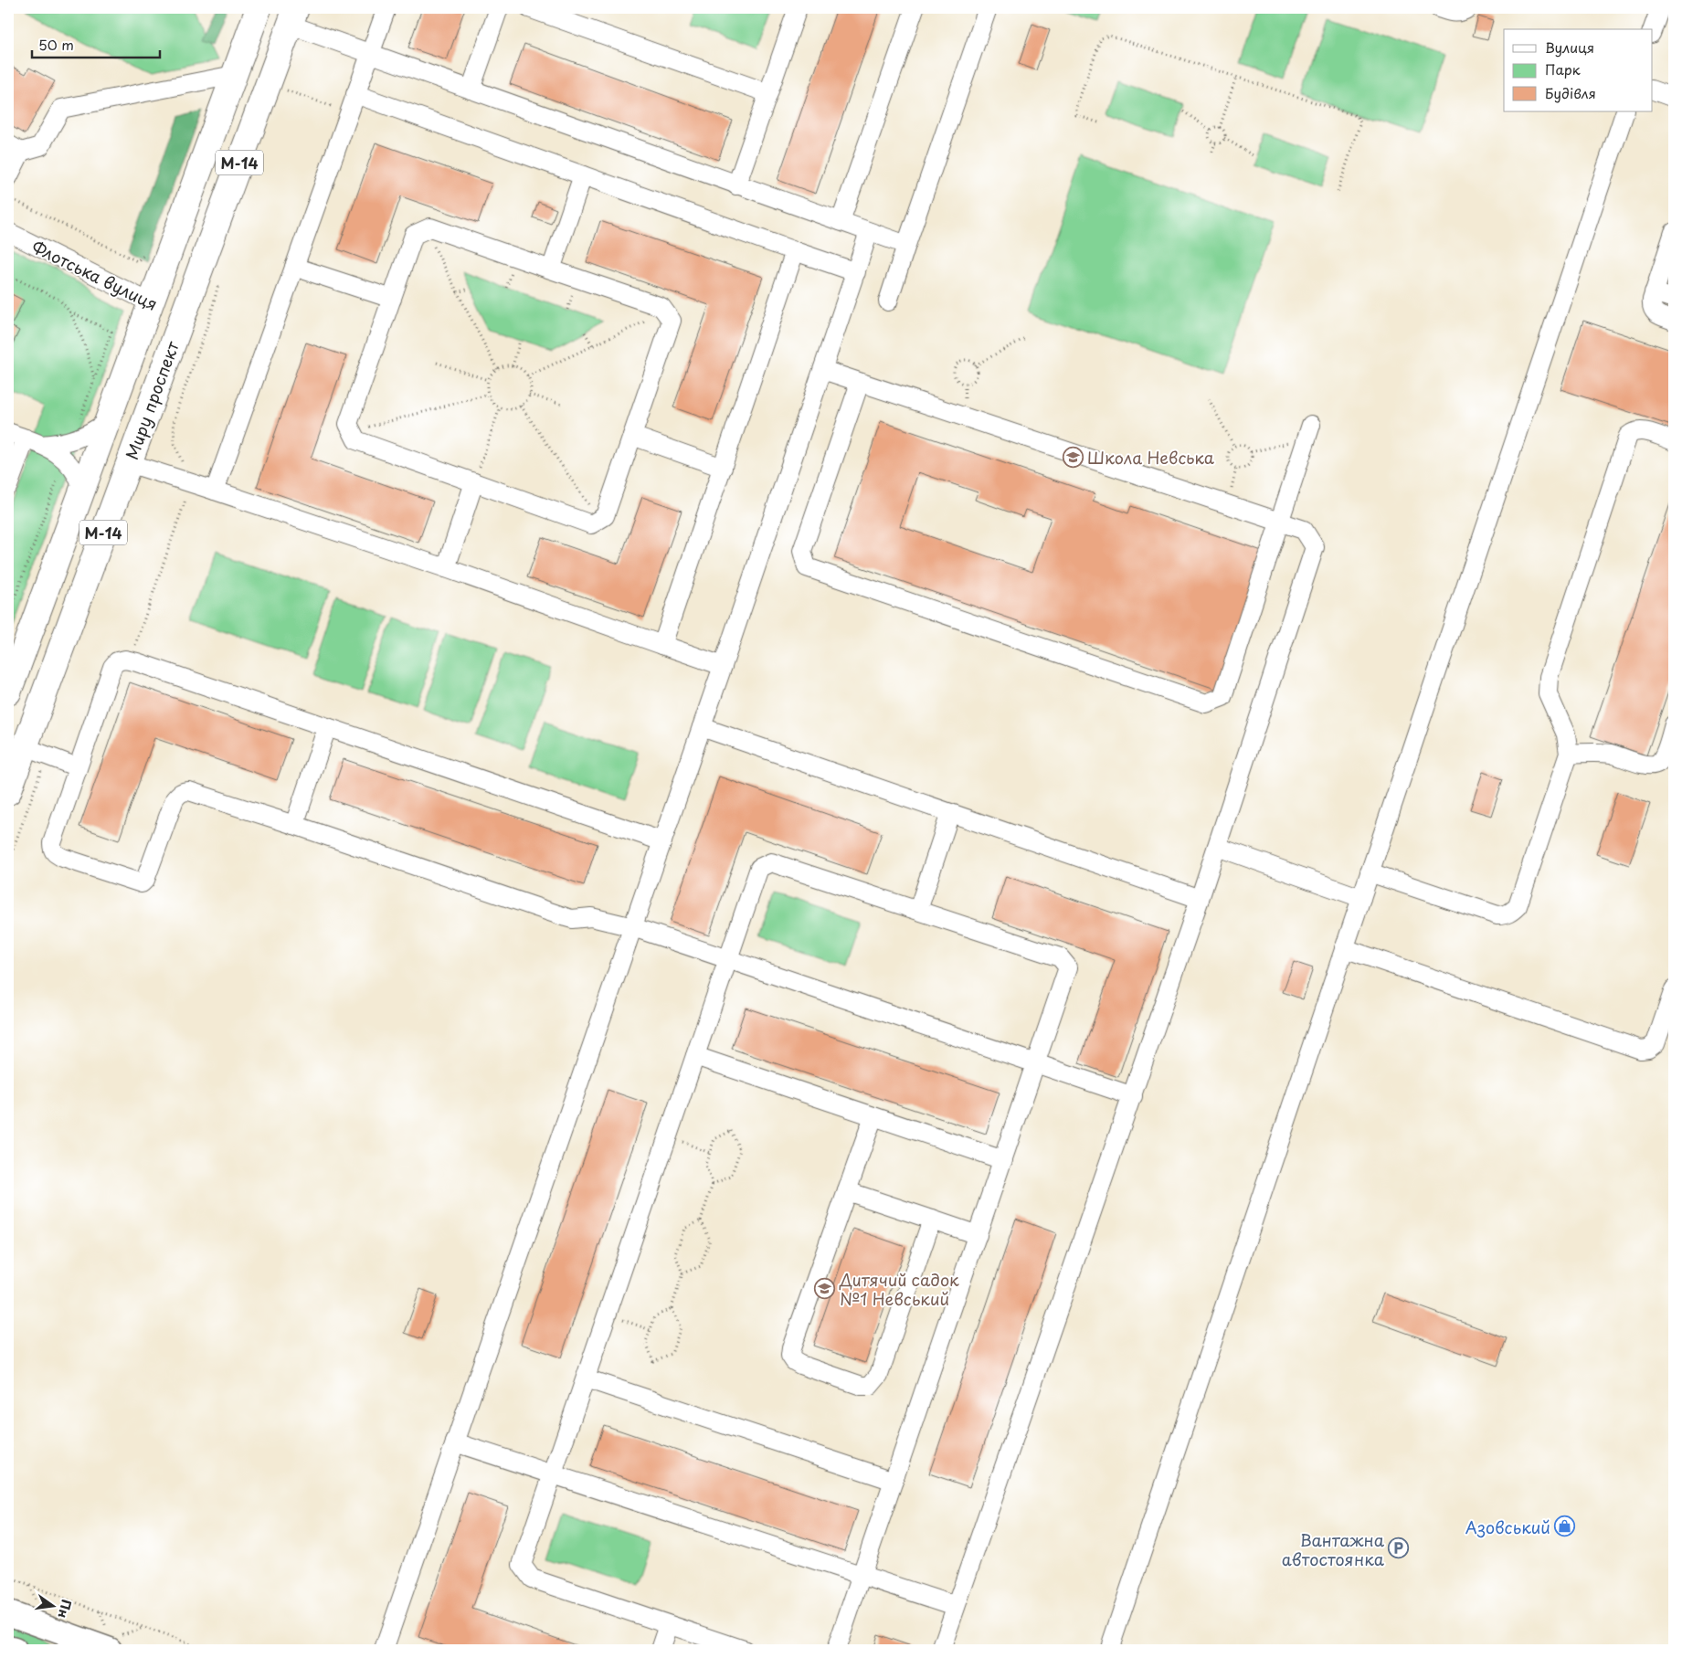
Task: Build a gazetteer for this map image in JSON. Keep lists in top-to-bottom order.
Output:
{
  "streets": {
    "highway": ["М-14", "Флотська вулиця", "Миру проспект"]
  },
  "crossings": [
    ["Флотська вулиця", "Миру проспект"]
  ],
  "places": {
    "school or university": ["Школа Невська", "Дитячий садок №1 Невський"],
    "shop": ["Азовський"],
    "parking": ["Вантажна автостоянка"]
  },
  "legend": ["Вулиця", "Парк", "Будівля"],
  "scale_bar": "50 m",
  "north": "right"
}
